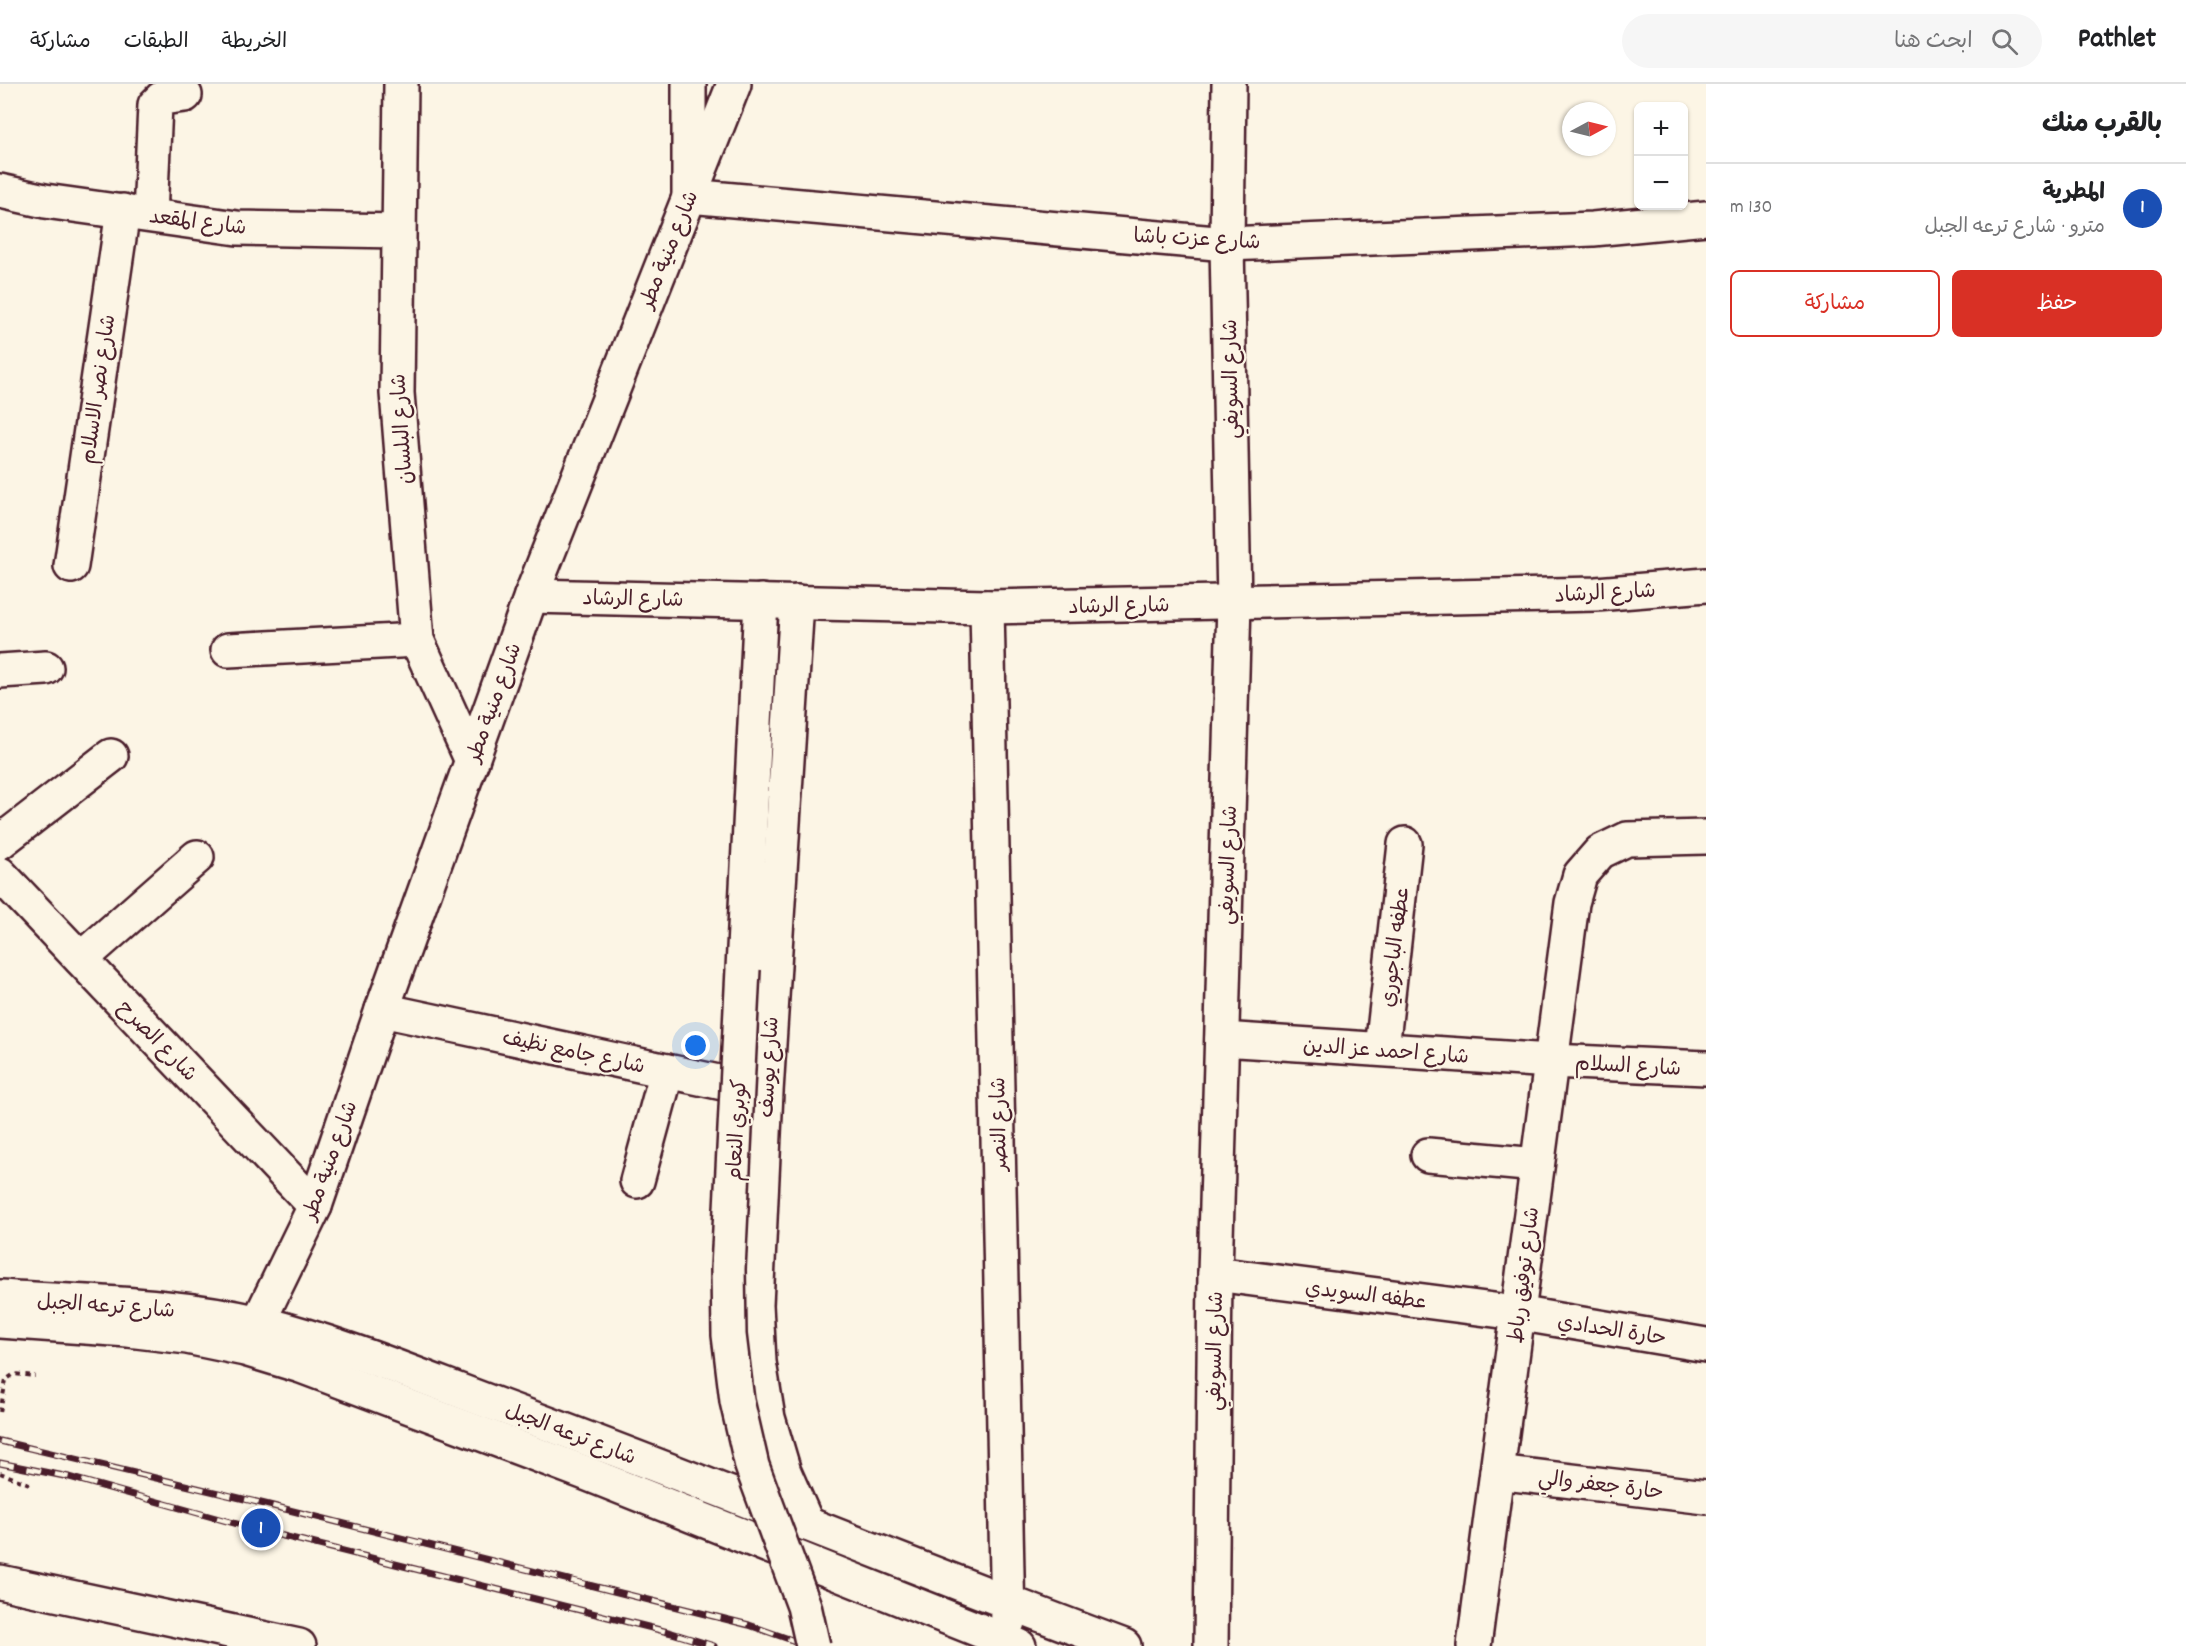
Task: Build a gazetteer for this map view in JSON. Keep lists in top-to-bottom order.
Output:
{
  "streets": {
    "street": [
      "شارع المقعد",
      "شارع عزت باشا",
      "شارع منية مطر",
      "شارع السويفي",
      "شارع نصر الاسلام",
      "شارع البلسان",
      "شارع الرشاد",
      "عطفه الباجوري",
      "شارع الصرح",
      "شارع احمد عز الدين",
      "شارع جامع نظيف",
      "شارع السلام",
      "شارع يوسف",
      "شارع النصر",
      "كوبري النعام",
      "شارع توفيق رباط",
      "عطفه السويدي",
      "شارع ترعه الجبل",
      "حارة الحدادي",
      "حارة جعفر والي"
    ]
  },
  "crossings": [
    ["شارع المقعد", "شارع نصر الاسلام"],
    ["شارع المقعد", "شارع البلسان"],
    ["شارع عزت باشا", "شارع منية مطر"],
    ["شارع عزت باشا", "شارع السويفي"],
    ["شارع منية مطر", "شارع البلسان"],
    ["شارع منية مطر", "شارع الرشاد"],
    ["شارع منية مطر", "شارع الصرح"],
    ["شارع منية مطر", "شارع جامع نظيف"],
    ["شارع منية مطر", "شارع ترعه الجبل"],
    ["شارع السويفي", "شارع الرشاد"],
    ["شارع السويفي", "شارع احمد عز الدين"],
    ["شارع السويفي", "عطفه السويدي"],
    ["شارع الرشاد", "شارع يوسف"],
    ["شارع الرشاد", "شارع النصر"],
    ["شارع الرشاد", "كوبري النعام"],
    ["عطفه الباجوري", "شارع احمد عز الدين"],
    ["شارع احمد عز الدين", "شارع السلام"],
    ["شارع احمد عز الدين", "شارع توفيق رباط"],
    ["شارع جامع نظيف", "شارع يوسف"],
    ["شارع السلام", "شارع توفيق رباط"],
    ["شارع يوسف", "شارع ترعه الجبل"],
    ["شارع النصر", "شارع ترعه الجبل"],
    ["شارع توفيق رباط", "عطفه السويدي"],
    ["شارع توفيق رباط", "حارة الحدادي"],
    ["شارع توفيق رباط", "حارة جعفر والي"],
    ["عطفه السويدي", "حارة الحدادي"]
  ],
  "north": "right",
  "page": {
    "header": "Pathlet",
    "search": "ابحث هنا",
    "nav": ["الخريطة", "الطبقات", "مشاركة"],
    "heading": "بالقرب منك",
    "map_buttons": ["+", "−"],
    "list": [
      {
        "mark": "1",
        "name": "المطرية",
        "note": "مترو · شارع ترعه الجبل",
        "value": "130 m"
      }
    ],
    "buttons": ["حفظ", "مشاركة"],
    "pins": "1"
  }
}
